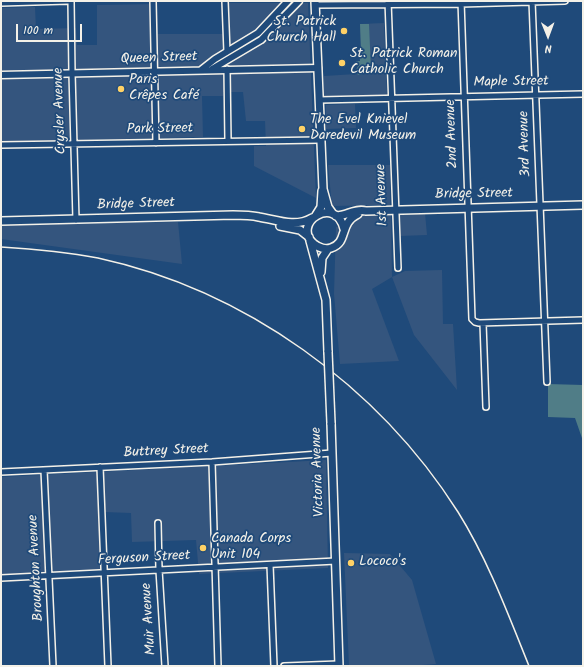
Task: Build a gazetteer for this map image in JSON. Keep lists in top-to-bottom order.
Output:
{
  "streets": {
    "main road": ["Bridge Street", "Victoria Avenue"],
    "street": [
      "Queen Street",
      "Maple Street",
      "Crysler Avenue",
      "Park Street",
      "2nd Avenue",
      "3rd Avenue",
      "1st Avenue",
      "Buttrey Street",
      "Ferguson Street",
      "Broughton Avenue",
      "Muir Avenue"
    ]
  },
  "crossings": [
    ["Queen Street", "Crysler Avenue"],
    ["Maple Street", "2nd Avenue"],
    ["Maple Street", "3rd Avenue"],
    ["Maple Street", "1st Avenue"],
    ["Crysler Avenue", "Park Street"],
    ["Crysler Avenue", "Bridge Street"],
    ["2nd Avenue", "Bridge Street"],
    ["3rd Avenue", "Bridge Street"],
    ["1st Avenue", "Bridge Street"],
    ["Bridge Street", "Victoria Avenue"],
    ["Buttrey Street", "Victoria Avenue"],
    ["Buttrey Street", "Broughton Avenue"],
    ["Victoria Avenue", "Ferguson Street"],
    ["Ferguson Street", "Broughton Avenue"],
    ["Ferguson Street", "Muir Avenue"]
  ],
  "places": [
    "St. Patrick Church Hall",
    "St. Patrick Roman Catholic Church",
    "Paris Crêpes Café",
    "The Evel Knievel Daredevil Museum",
    "Canada Corps Unit 104",
    "Lococo's"
  ],
  "scale_bar": "100 m",
  "north": "bottom"
}
